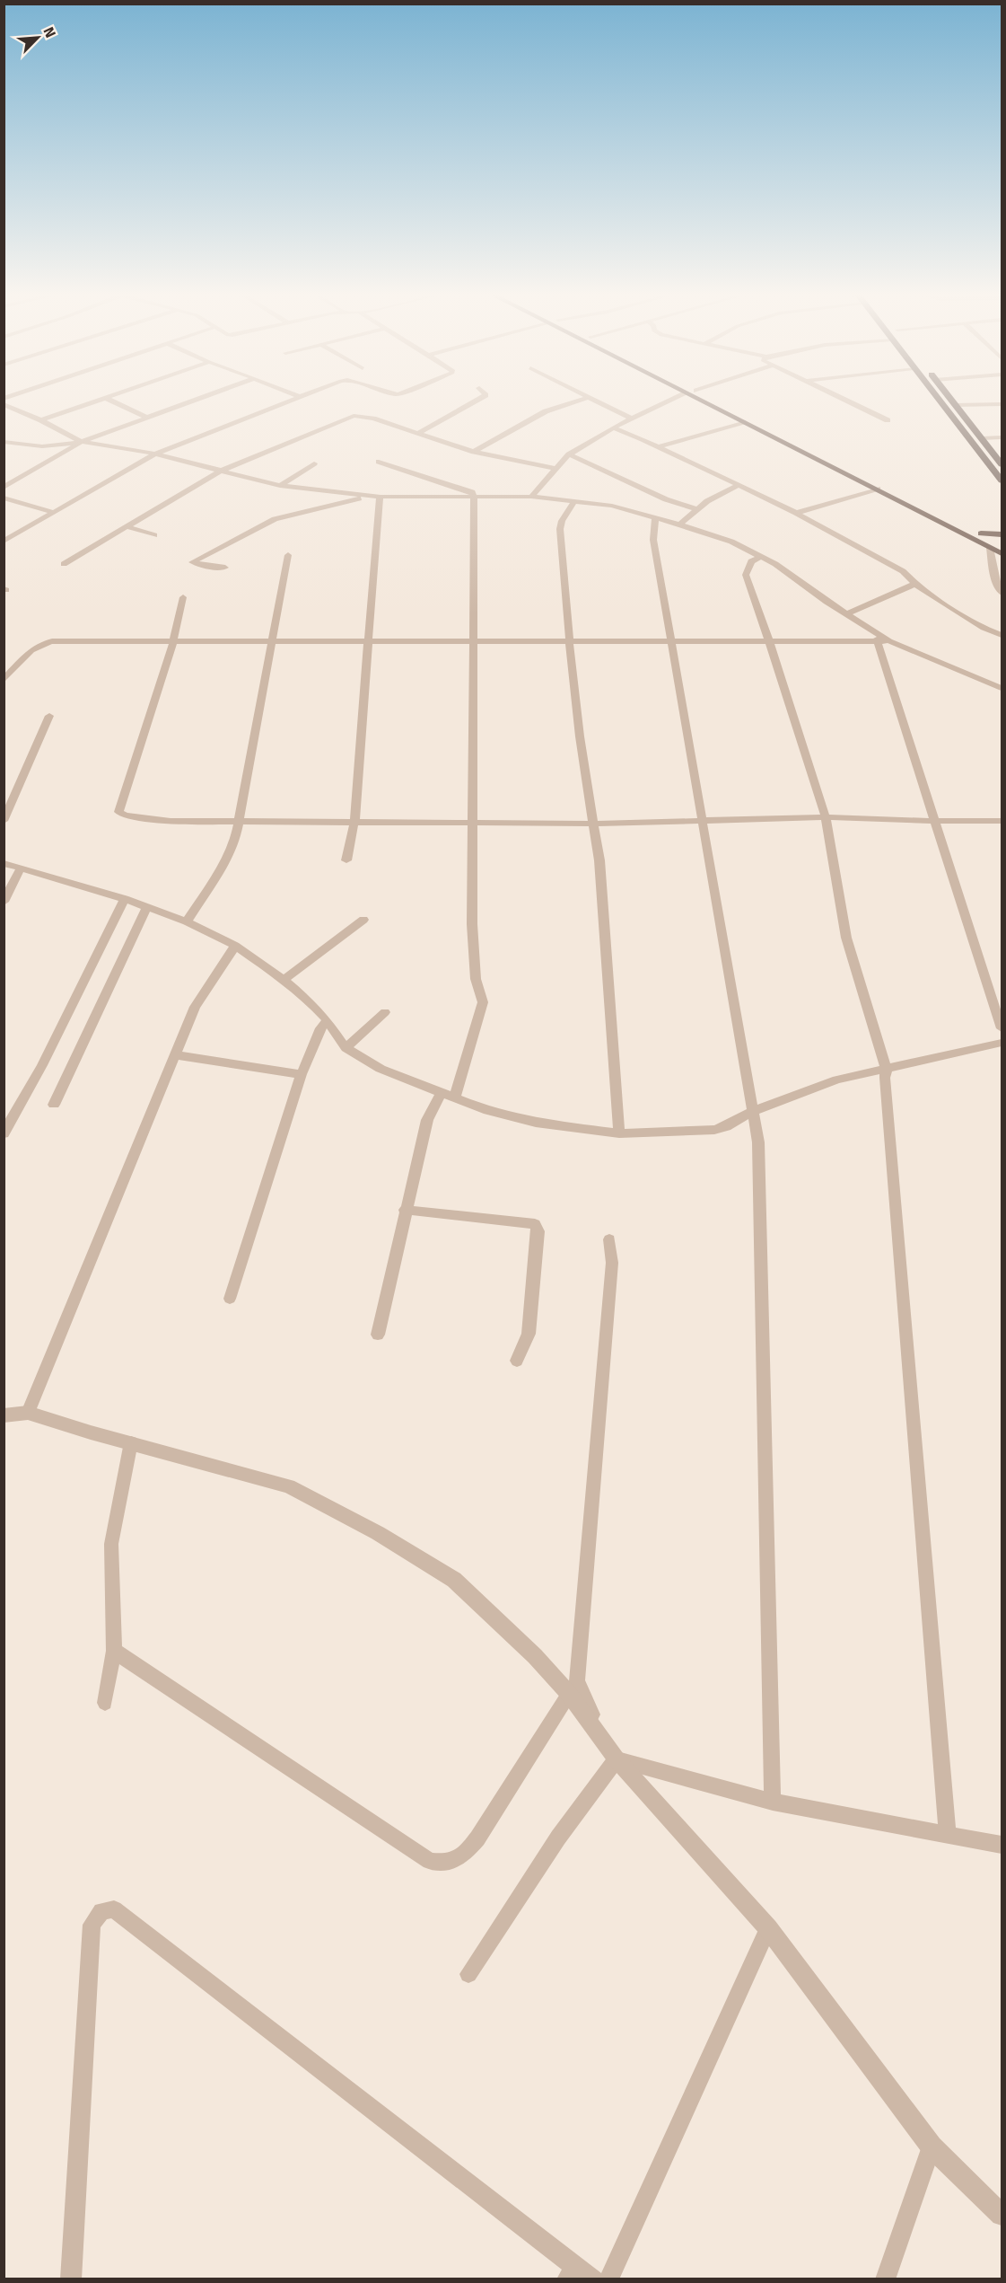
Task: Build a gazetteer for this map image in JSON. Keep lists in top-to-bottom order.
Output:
{
  "north": "top right"
}
